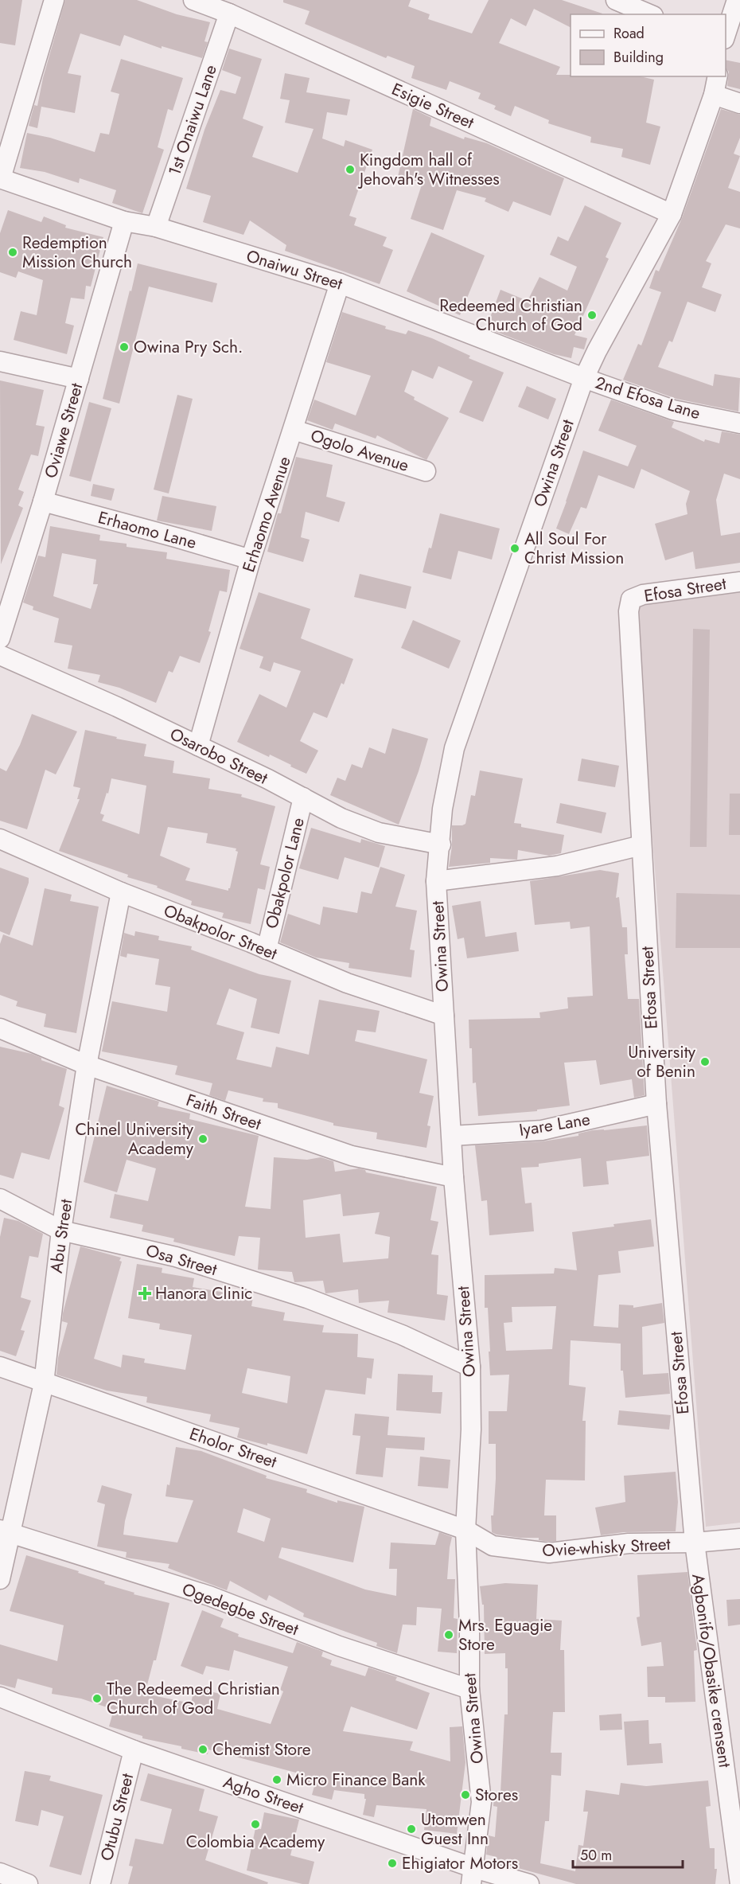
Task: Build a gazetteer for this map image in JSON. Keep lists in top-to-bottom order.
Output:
{
  "streets": {
    "street": [
      "Esigie Street",
      "1st Onaiwu Lane",
      "Onaiwu Street",
      "2nd Efosa Lane",
      "Oviawe Street",
      "Ogolo Avenue",
      "Owina Street",
      "Erhaomo Avenue",
      "Erhaomo Lane",
      "Efosa Street",
      "Osarobo Street",
      "Obakpolor Lane",
      "Obakpolor Street",
      "Faith Street",
      "Iyare Lane",
      "Abu Street",
      "Osa Street",
      "Eholor Street",
      "Ovie-whisky Street",
      "Ogedegbe Street",
      "Agbonifo/Obasike crensent",
      "Agho Street",
      "Otubu Street"
    ]
  },
  "crossings": [
    ["Esigie Street", "1st Onaiwu Lane"],
    ["Esigie Street", "Owina Street"],
    ["1st Onaiwu Lane", "Onaiwu Street"],
    ["Onaiwu Street", "2nd Efosa Lane"],
    ["Onaiwu Street", "Oviawe Street"],
    ["Onaiwu Street", "Owina Street"],
    ["Onaiwu Street", "Erhaomo Avenue"],
    ["2nd Efosa Lane", "Owina Street"],
    ["Oviawe Street", "Erhaomo Lane"],
    ["Ogolo Avenue", "Erhaomo Avenue"],
    ["Owina Street", "Osarobo Street"],
    ["Owina Street", "Obakpolor Street"],
    ["Owina Street", "Faith Street"],
    ["Owina Street", "Iyare Lane"],
    ["Owina Street", "Osa Street"],
    ["Owina Street", "Eholor Street"],
    ["Owina Street", "Ovie-whisky Street"],
    ["Owina Street", "Ogedegbe Street"],
    ["Owina Street", "Agho Street"],
    ["Erhaomo Avenue", "Erhaomo Lane"],
    ["Erhaomo Avenue", "Osarobo Street"],
    ["Efosa Street", "Iyare Lane"],
    ["Efosa Street", "Ovie-whisky Street"],
    ["Efosa Street", "Agbonifo/Obasike crensent"],
    ["Osarobo Street", "Obakpolor Lane"],
    ["Obakpolor Lane", "Obakpolor Street"],
    ["Obakpolor Street", "Abu Street"],
    ["Faith Street", "Abu Street"],
    ["Abu Street", "Osa Street"],
    ["Abu Street", "Eholor Street"],
    ["Abu Street", "Ogedegbe Street"],
    ["Eholor Street", "Ovie-whisky Street"],
    ["Ovie-whisky Street", "Agbonifo/Obasike crensent"],
    ["Agho Street", "Otubu Street"]
  ],
  "places": {
    "other": [
      "Kingdom hall of Jehovah's Witnesses",
      "Redemption Mission Church",
      "Redeemed Christian Church of God",
      "Owina Pry Sch.",
      "All Soul For Christ Mission",
      "University of Benin",
      "Chinel University Academy",
      "Mrs. Eguagie Store",
      "The Redeemed Christian Church of God",
      "Chemist Store",
      "Micro Finance Bank",
      "Stores",
      "Colombia Academy",
      "Utomwen Guest Inn",
      "Ehigiator Motors"
    ],
    "health": ["Hanora Clinic"]
  },
  "legend": ["Road", "Building"],
  "scale_bar": "50 m"
}
